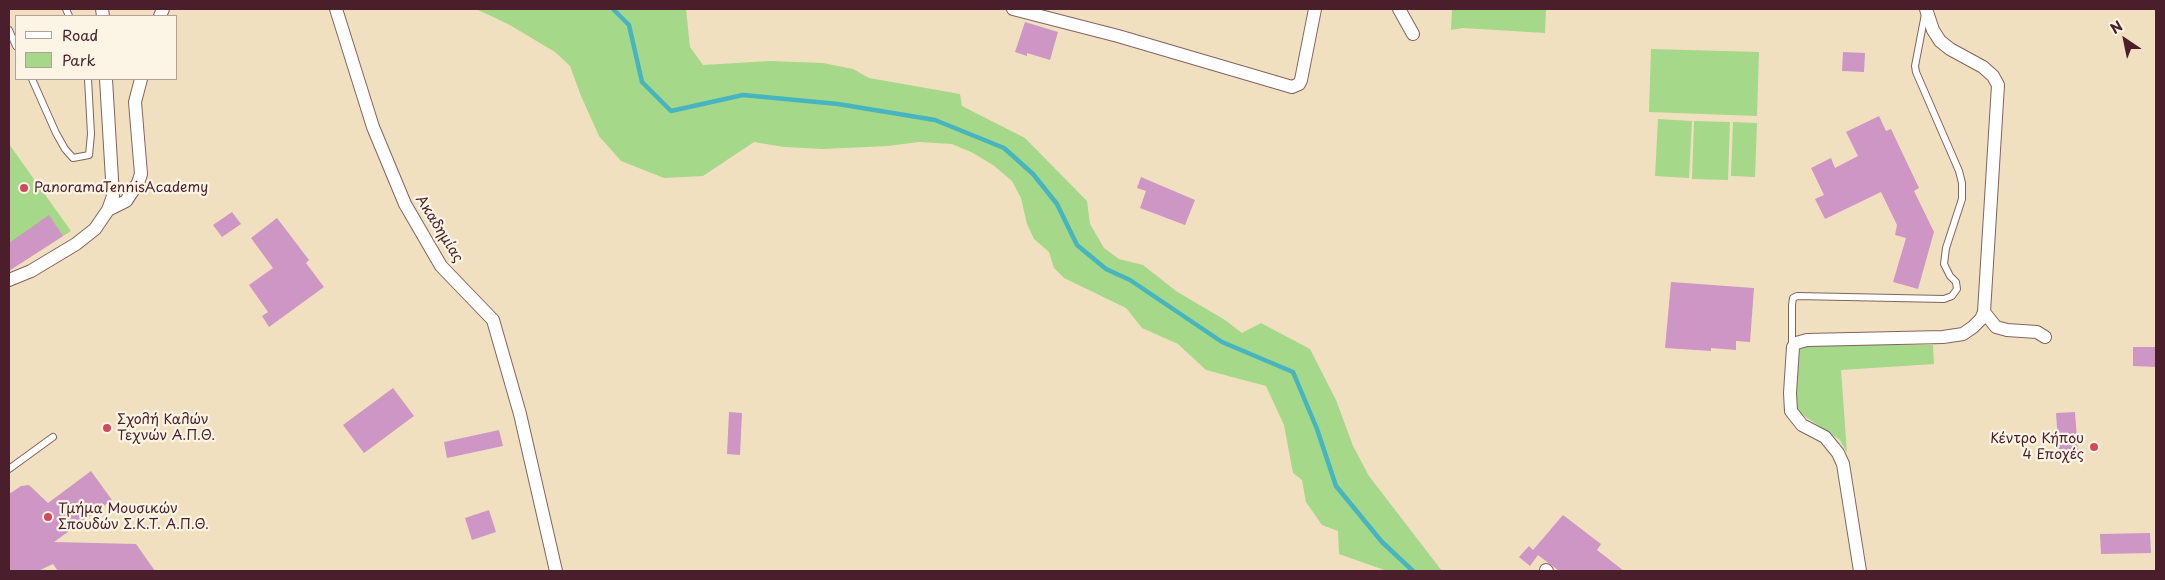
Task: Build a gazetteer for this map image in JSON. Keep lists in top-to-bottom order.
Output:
{
  "streets": {
    "street": ["Ακαδημίας"]
  },
  "places": [
    "PanoramaTennisAcademy",
    "Σχολή Καλών Τεχνών Α.Π.Θ.",
    "Κέντρο Κήπου 4 Εποχές",
    "Τμήμα Μουσικών Σπουδών Σ.Κ.Τ. Α.Π.Θ."
  ],
  "legend": ["Road", "Park"],
  "north": "top left"
}
